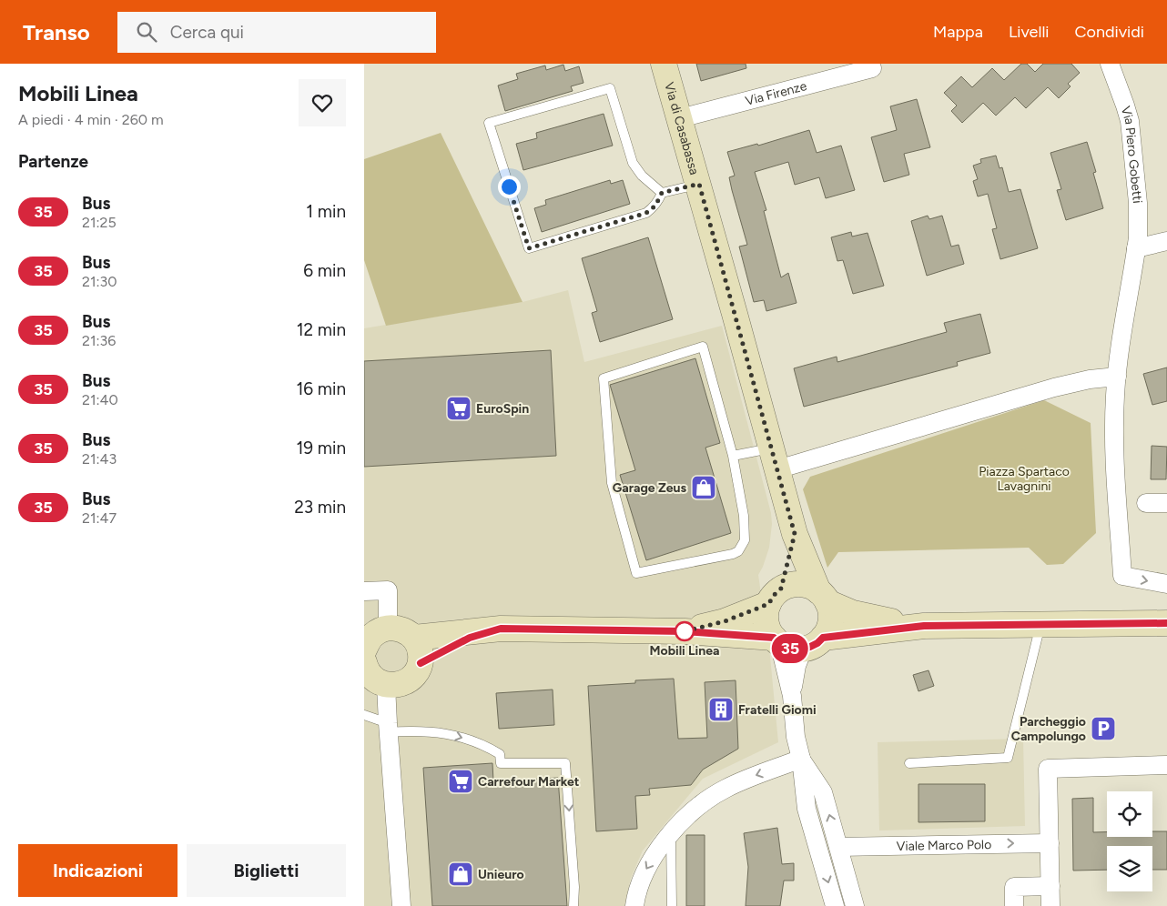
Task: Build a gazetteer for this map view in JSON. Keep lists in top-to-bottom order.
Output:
{
  "streets": {
    "main road": ["Via di Casabassa"],
    "street": ["Via Firenze", "Via Piero Gobetti", "Viale Marco Polo"]
  },
  "crossings": [
    ["Via Firenze", "Via di Casabassa"]
  ],
  "one_way": ["Viale Marco Polo"],
  "parks": ["Piazza Spartaco Lavagnini"],
  "places": {
    "supermarket": ["EuroSpin", "Carrefour Market"],
    "shop": ["Garage Zeus", "Unieuro"],
    "other": ["Mobili Linea"],
    "building": ["Fratelli Giomi"],
    "parking": ["Parcheggio Campolungo"]
  },
  "lines": ["bus line 35"],
  "page": {
    "header": "Transo",
    "search": "Cerca qui",
    "nav": ["Mappa", "Livelli", "Condividi"],
    "heading": [
      ["Mobili Linea", "A piedi · 4 min · 260 m"],
      "Partenze"
    ],
    "on_map": "35",
    "list": [
      {
        "mark": "35",
        "name": "Bus",
        "note": "21:25",
        "value": "1 min"
      },
      {
        "mark": "35",
        "name": "Bus",
        "note": "21:30",
        "value": "6 min"
      },
      {
        "mark": "35",
        "name": "Bus",
        "note": "21:36",
        "value": "12 min"
      },
      {
        "mark": "35",
        "name": "Bus",
        "note": "21:40",
        "value": "16 min"
      },
      {
        "mark": "35",
        "name": "Bus",
        "note": "21:43",
        "value": "19 min"
      },
      {
        "mark": "35",
        "name": "Bus",
        "note": "21:47",
        "value": "23 min"
      }
    ],
    "buttons": ["Indicazioni", "Biglietti"]
  }
}
